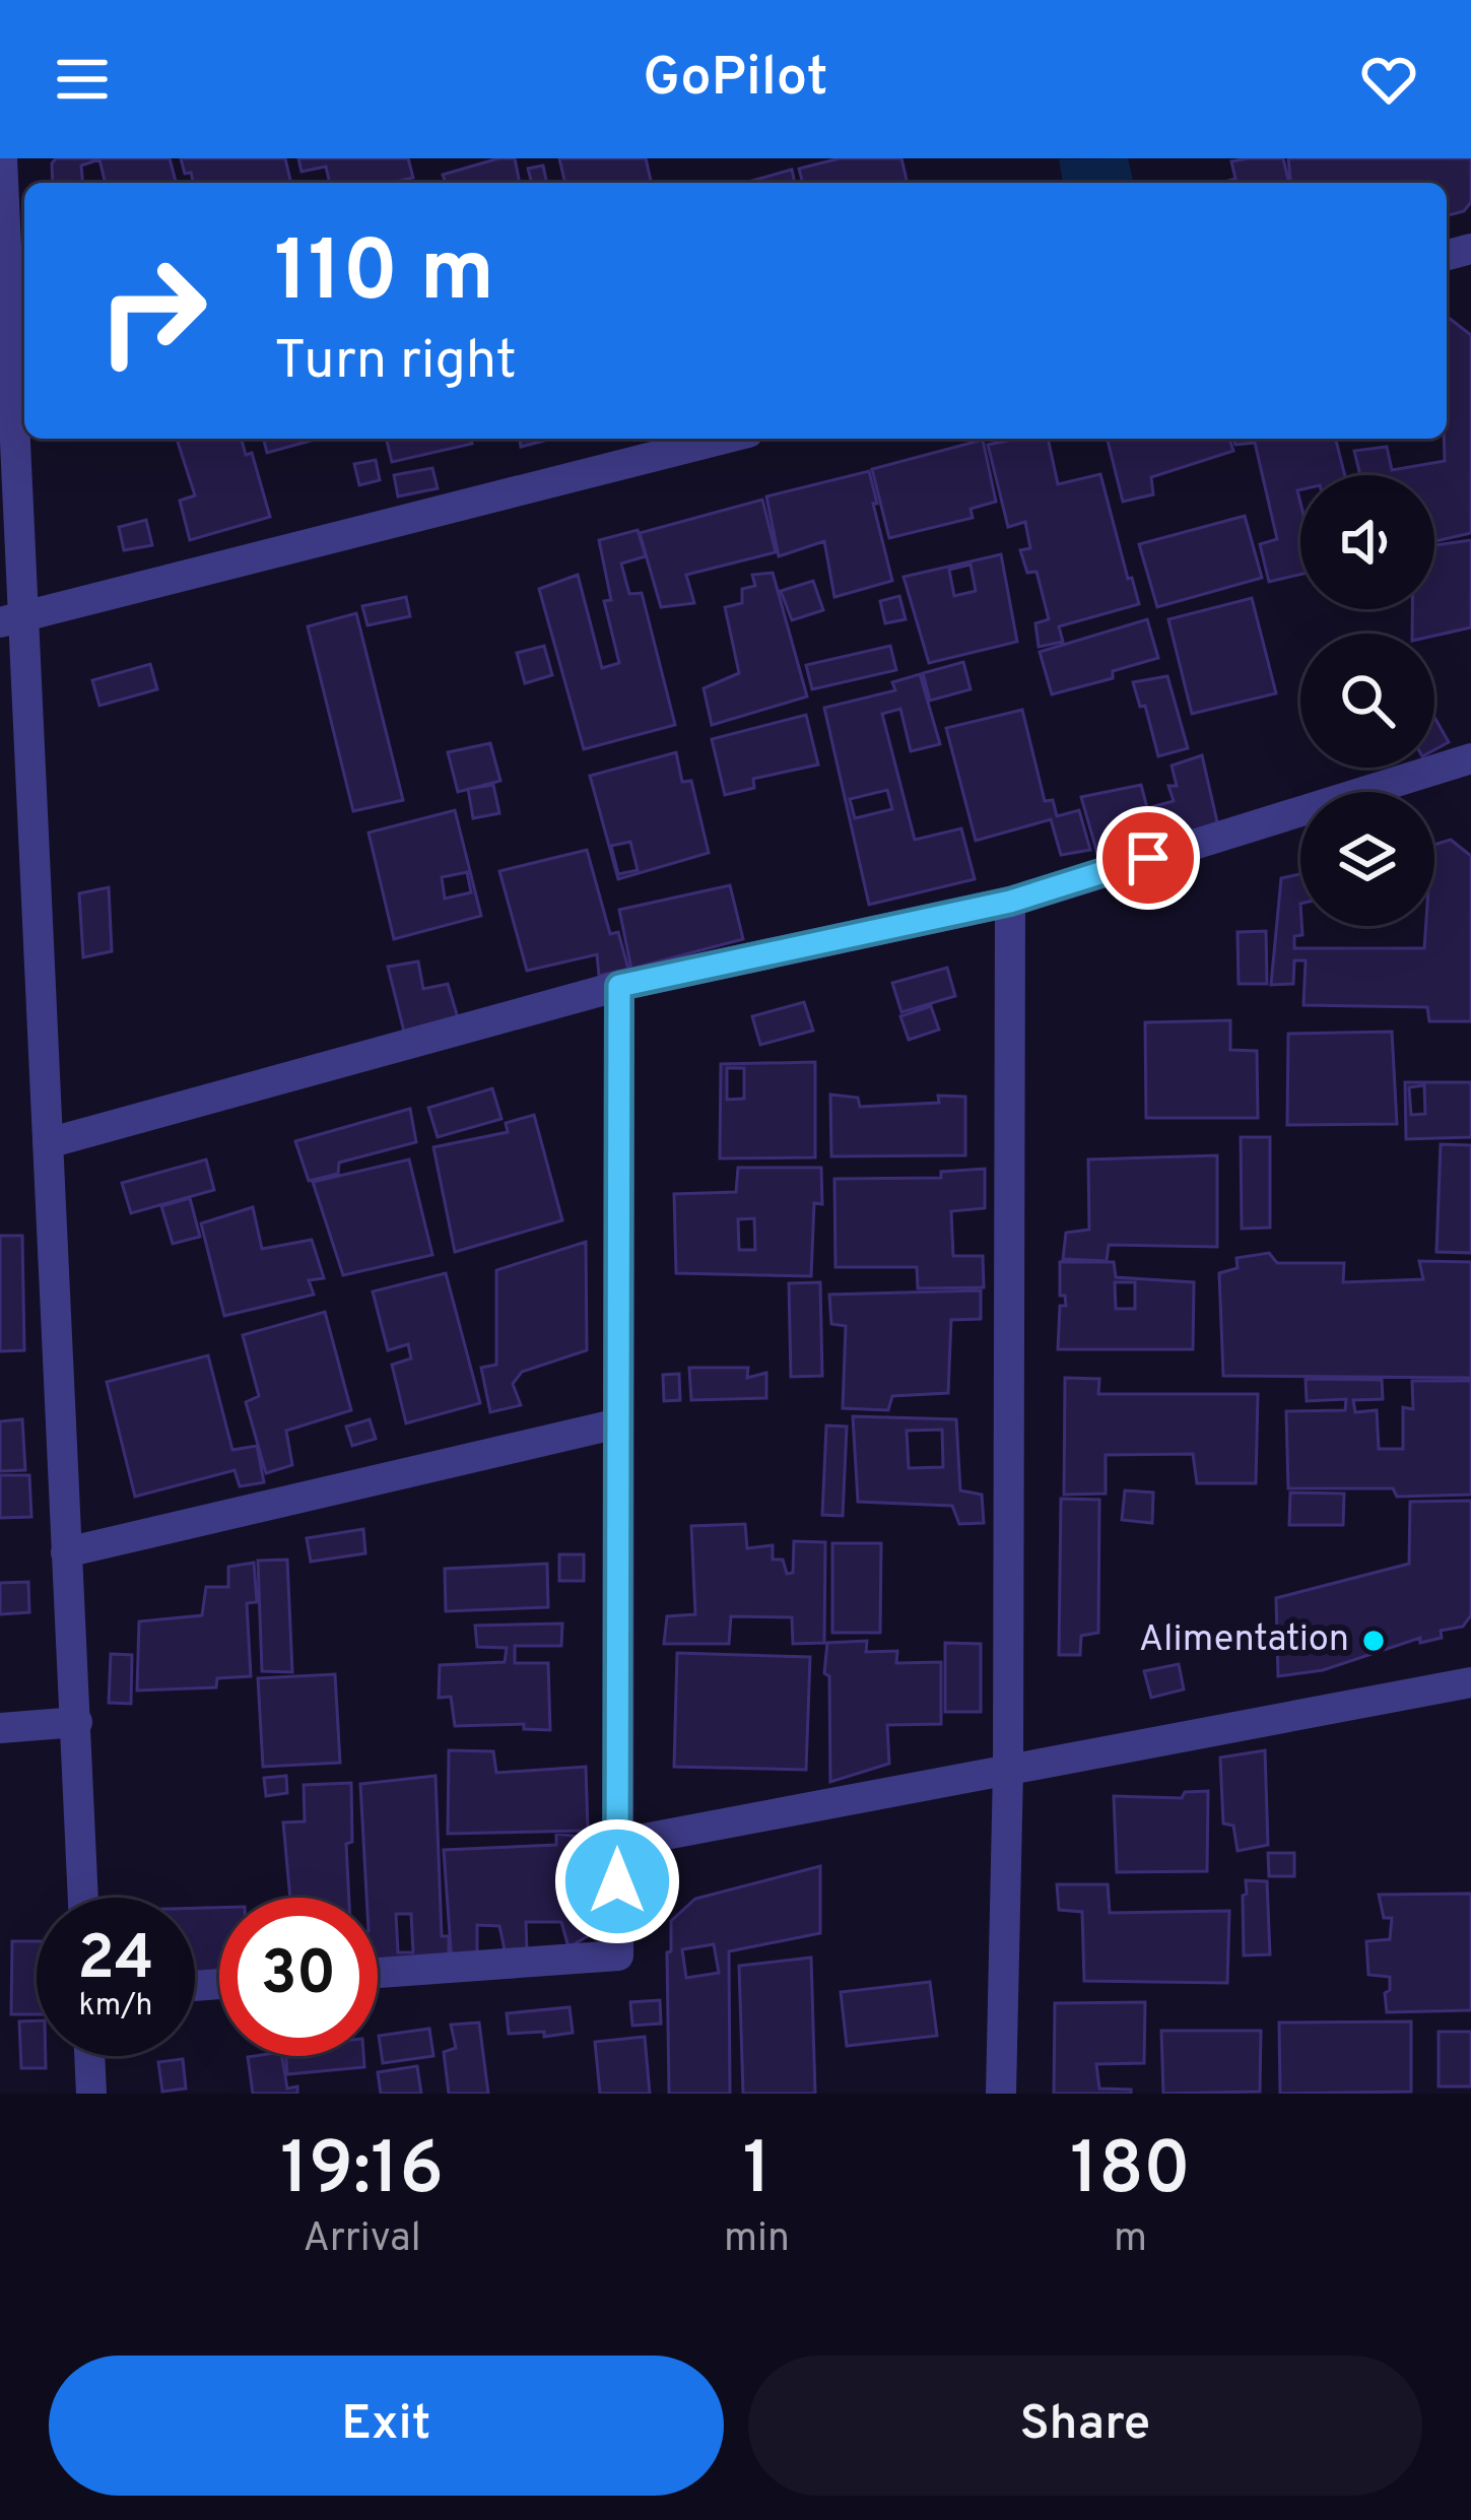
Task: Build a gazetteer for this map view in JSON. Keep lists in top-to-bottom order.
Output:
{
  "places": ["Alimentation"],
  "page": {
    "header": "GoPilot",
    "turn": ["110 m", "Turn right"],
    "speed": "24 km/h",
    "limit": "30",
    "eta": [
      "19:16",
      "Arrival",
      "1",
      "min",
      "180",
      "m"
    ],
    "buttons": ["Exit", "Share"]
  }
}
